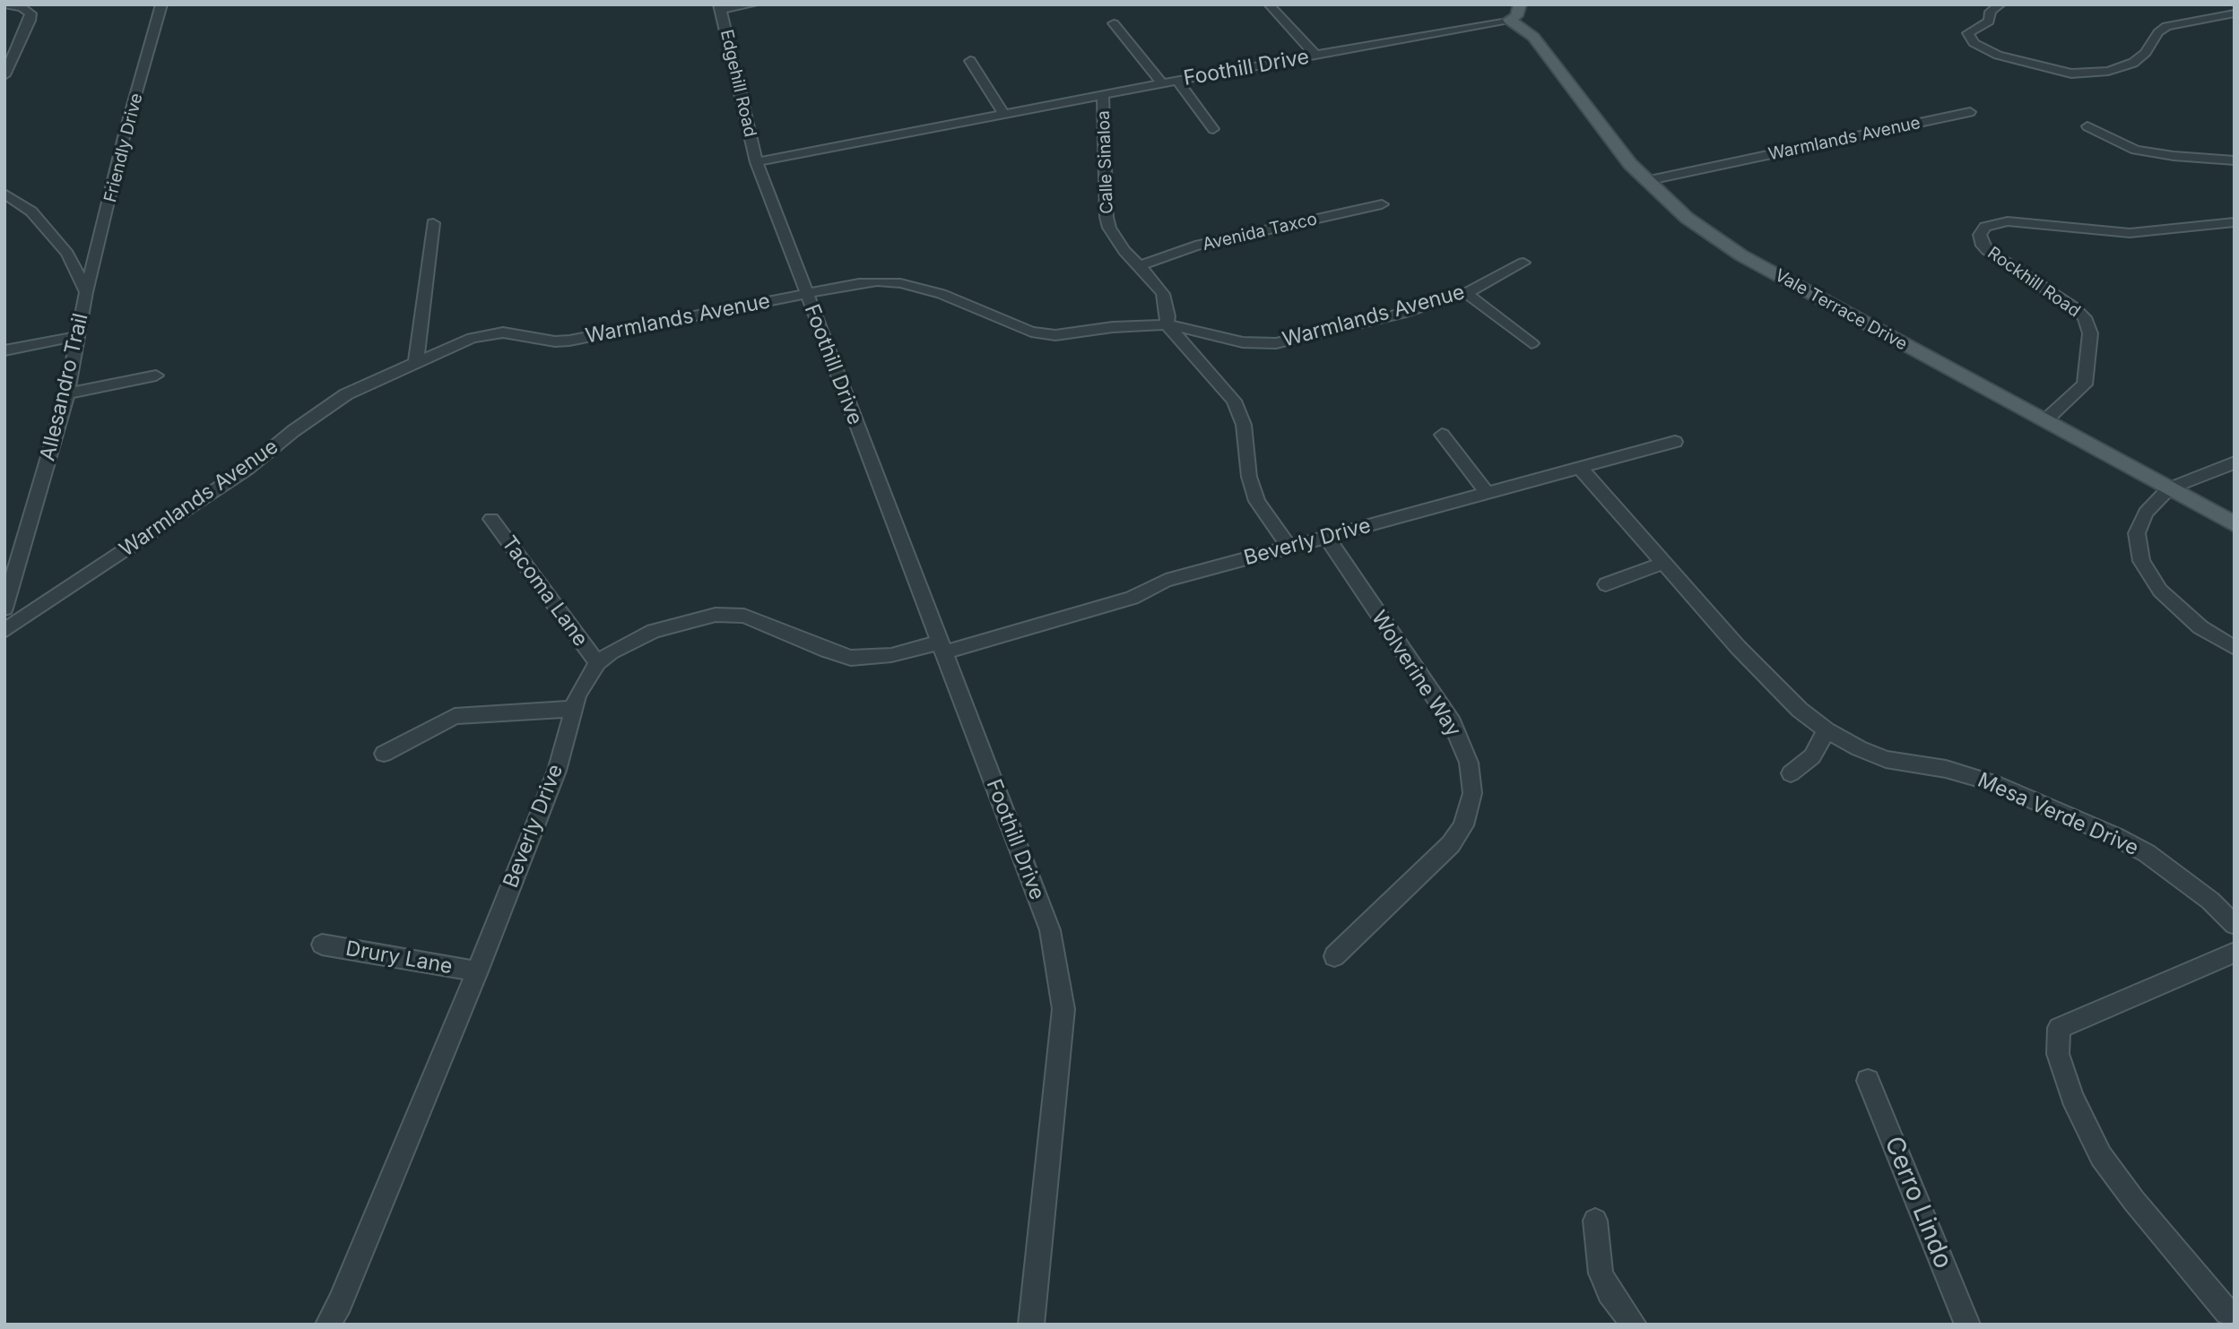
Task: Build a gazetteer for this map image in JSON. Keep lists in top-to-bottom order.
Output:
{
  "streets": {
    "main road": ["Vale Terrace Drive"],
    "street": [
      "Foothill Drive",
      "Edgehill Road",
      "Warmlands Avenue",
      "Friendly Drive",
      "Calle Sinaloa",
      "Avenida Taxco",
      "Rockhill Road",
      "Allesandro Trail",
      "Beverly Drive",
      "Tacoma Lane",
      "Wolverine Way",
      "Mesa Verde Drive",
      "Drury Lane",
      "Cerro Lindo"
    ]
  },
  "crossings": [
    ["Foothill Drive", "Edgehill Road"],
    ["Foothill Drive", "Warmlands Avenue"],
    ["Foothill Drive", "Calle Sinaloa"],
    ["Foothill Drive", "Vale Terrace Drive"],
    ["Foothill Drive", "Beverly Drive"],
    ["Warmlands Avenue", "Calle Sinaloa"],
    ["Warmlands Avenue", "Vale Terrace Drive"],
    ["Friendly Drive", "Allesandro Trail"],
    ["Calle Sinaloa", "Avenida Taxco"],
    ["Rockhill Road", "Vale Terrace Drive"],
    ["Beverly Drive", "Tacoma Lane"],
    ["Beverly Drive", "Wolverine Way"],
    ["Beverly Drive", "Mesa Verde Drive"],
    ["Beverly Drive", "Drury Lane"]
  ]
}
